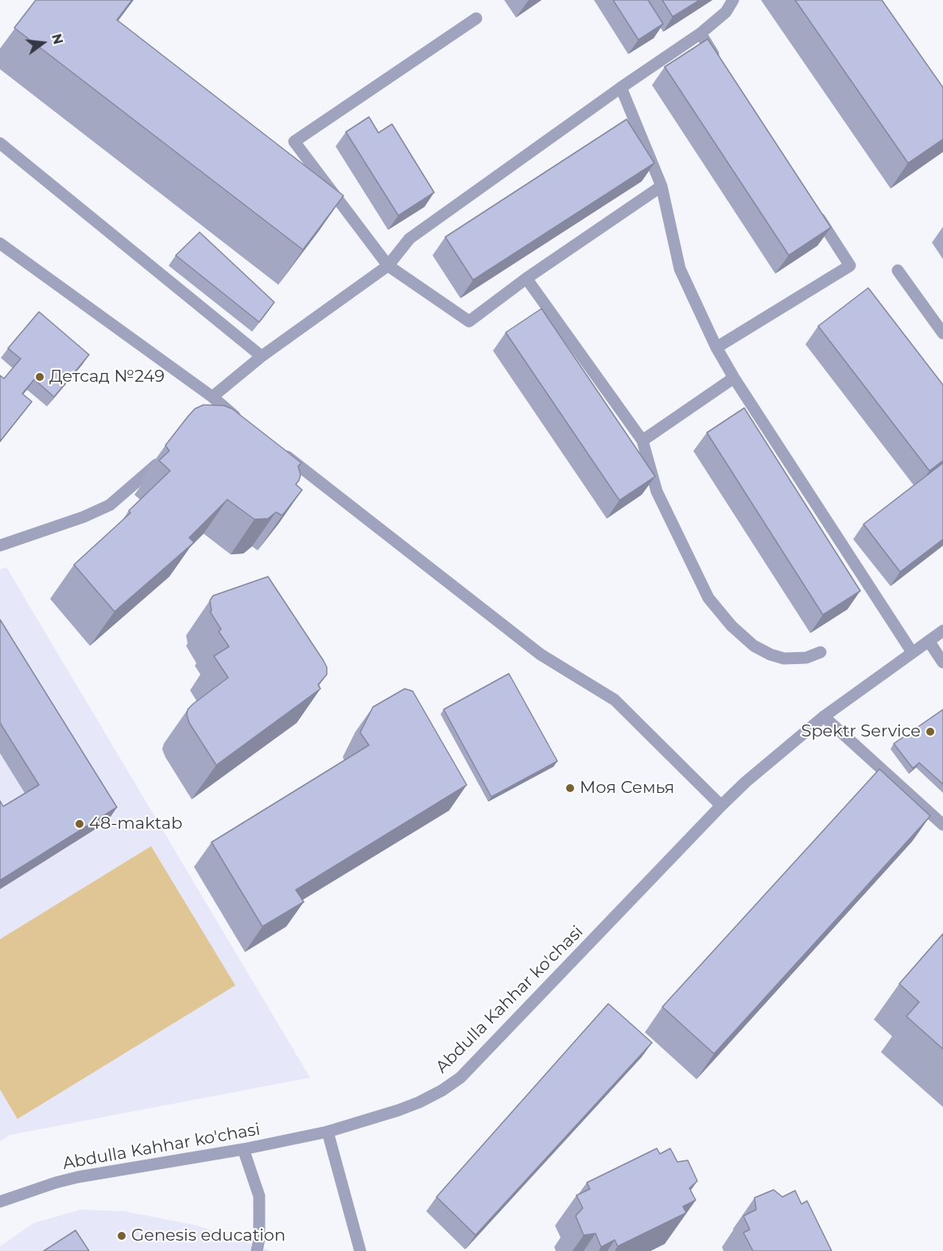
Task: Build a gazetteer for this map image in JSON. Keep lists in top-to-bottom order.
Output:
{
  "streets": {
    "street": ["Abdulla Kahhar ko'chasi"]
  },
  "places": [
    "Детсад №249",
    "Spektr Service",
    "Моя Семья",
    "48-maktab",
    "Genesis education"
  ],
  "north": "right"
}
